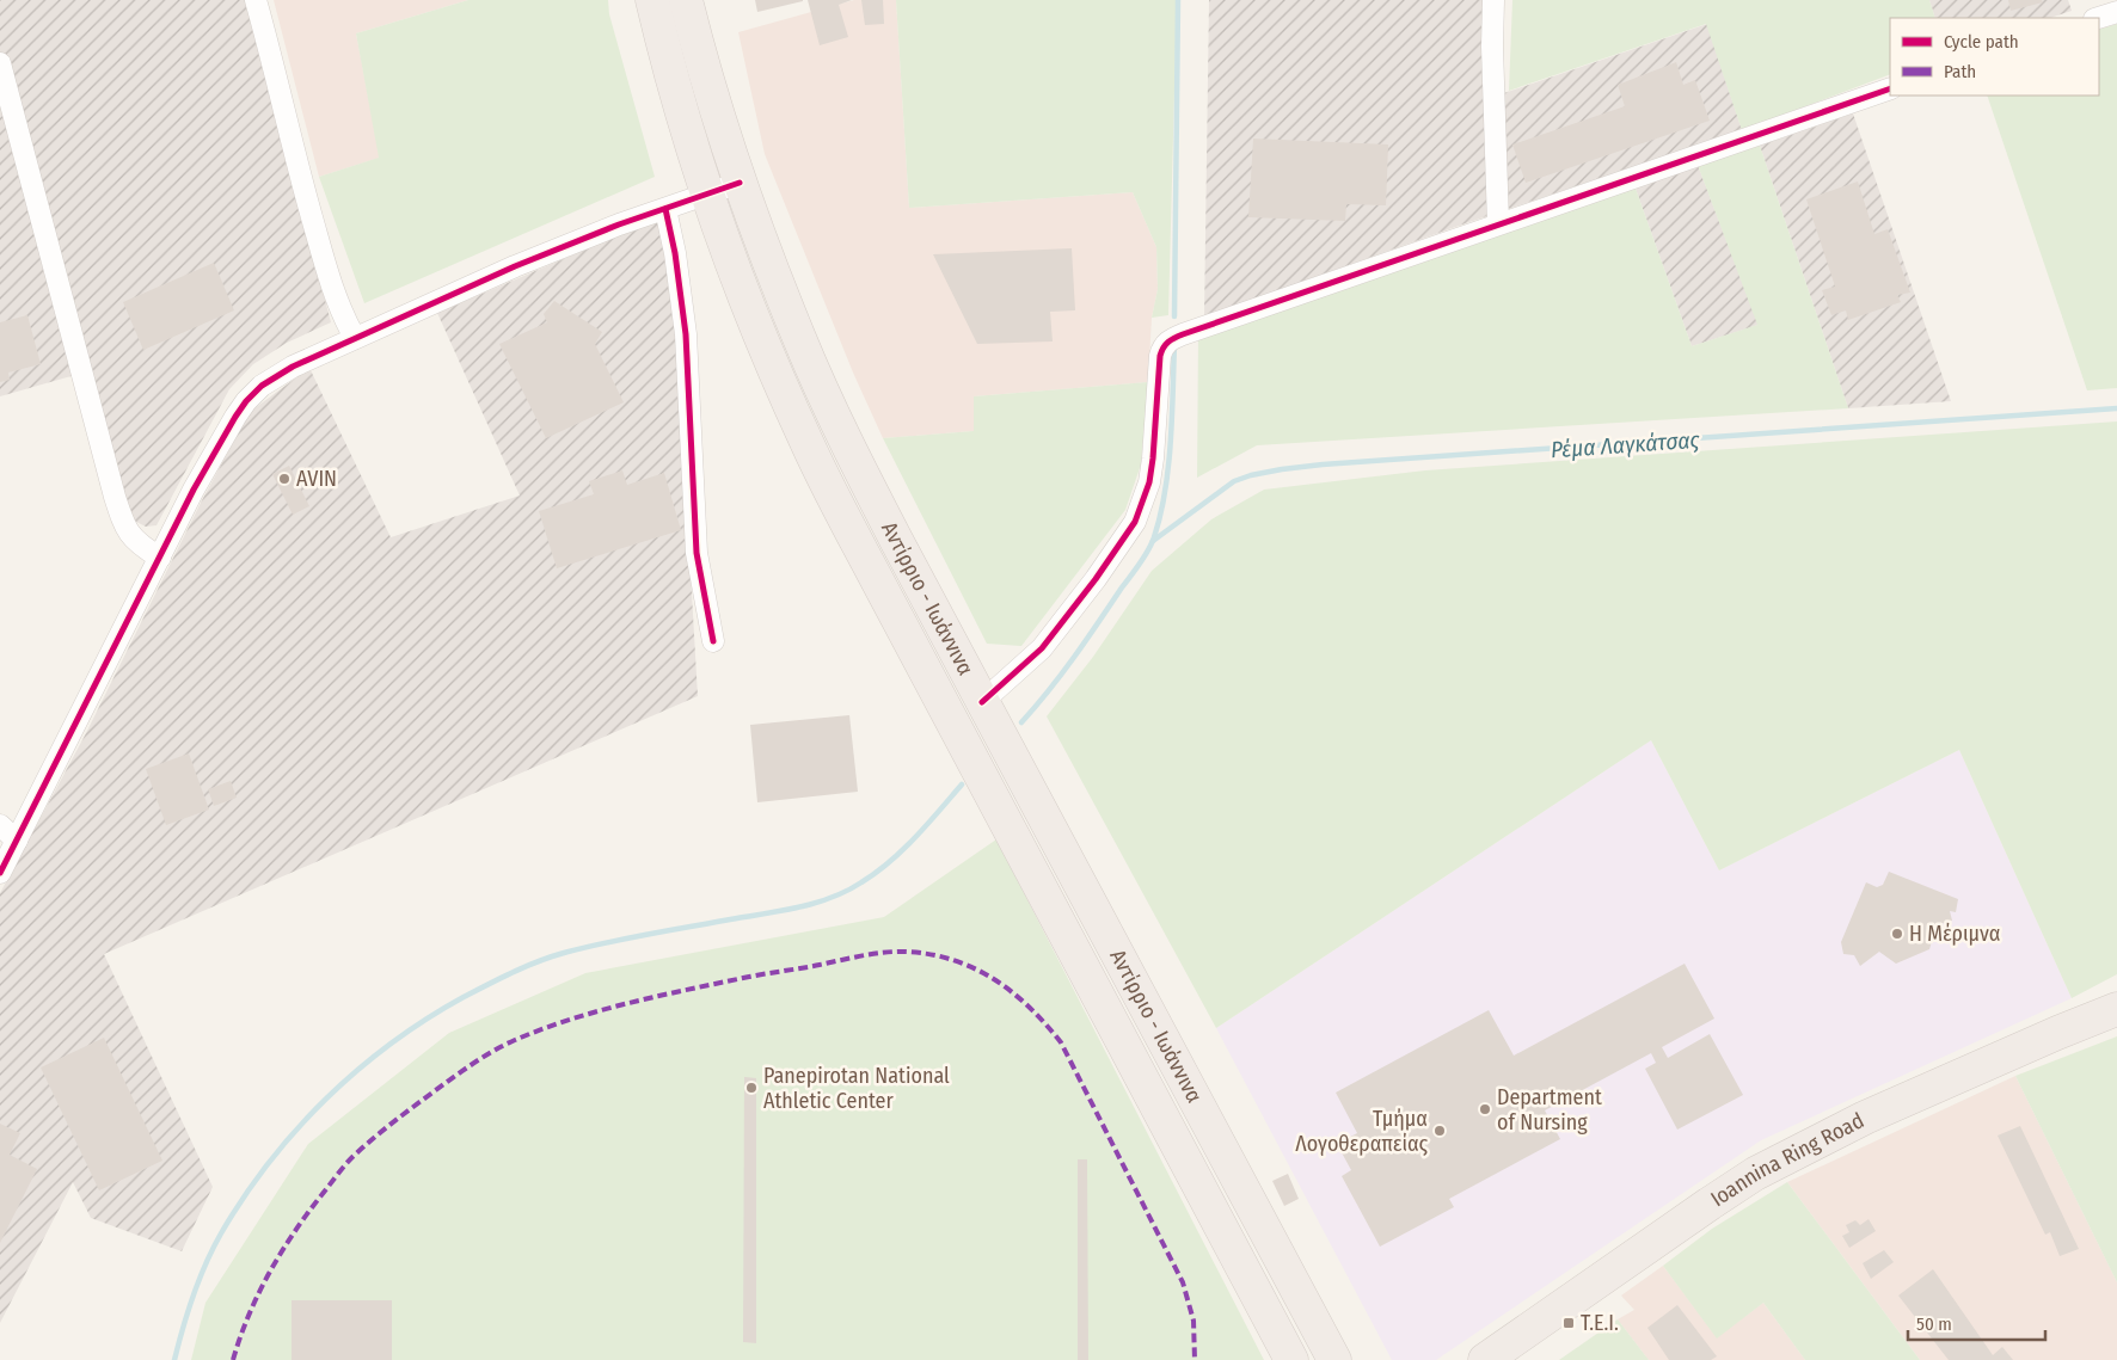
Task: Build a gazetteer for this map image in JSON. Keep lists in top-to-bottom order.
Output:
{
  "streets": {
    "highway": ["Αντίρριο - Ιωάννινα", "Ioannina Ring Road"]
  },
  "water": ["Ρέμα Λαγκάτσας"],
  "places": {
    "other": [
      "AVIN",
      "Η Μέριμνα",
      "Panepirotan National Athletic Center",
      "Department of Nursing",
      "Τμήμα Λογοθεραπείας"
    ],
    "transit": ["Τ.Ε.Ι."]
  },
  "legend": ["Cycle path", "Path"],
  "scale_bar": "50 m"
}
